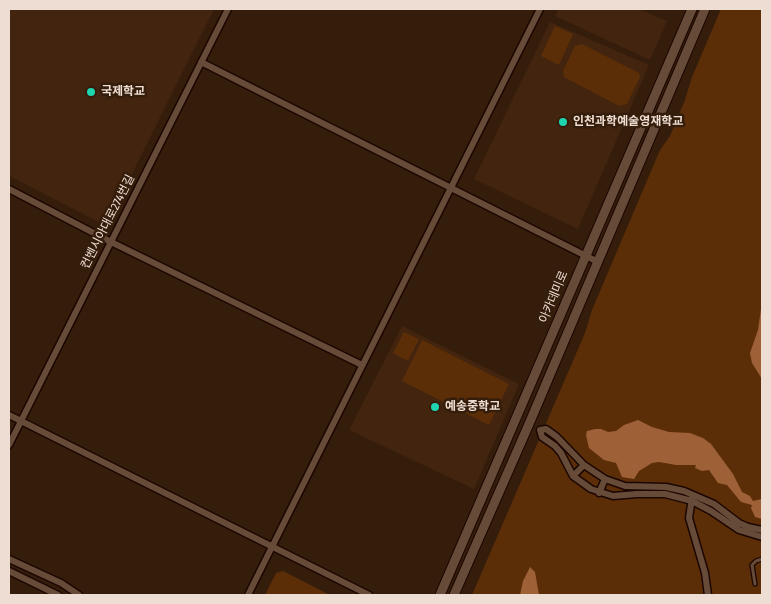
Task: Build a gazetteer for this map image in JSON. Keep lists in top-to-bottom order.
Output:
{
  "streets": {
    "main road": ["아카데미로"],
    "street": ["컨벤시아대로274번길"]
  },
  "places": ["국제학교", "인천과학예술영재학교", "예송중학교"]
}
